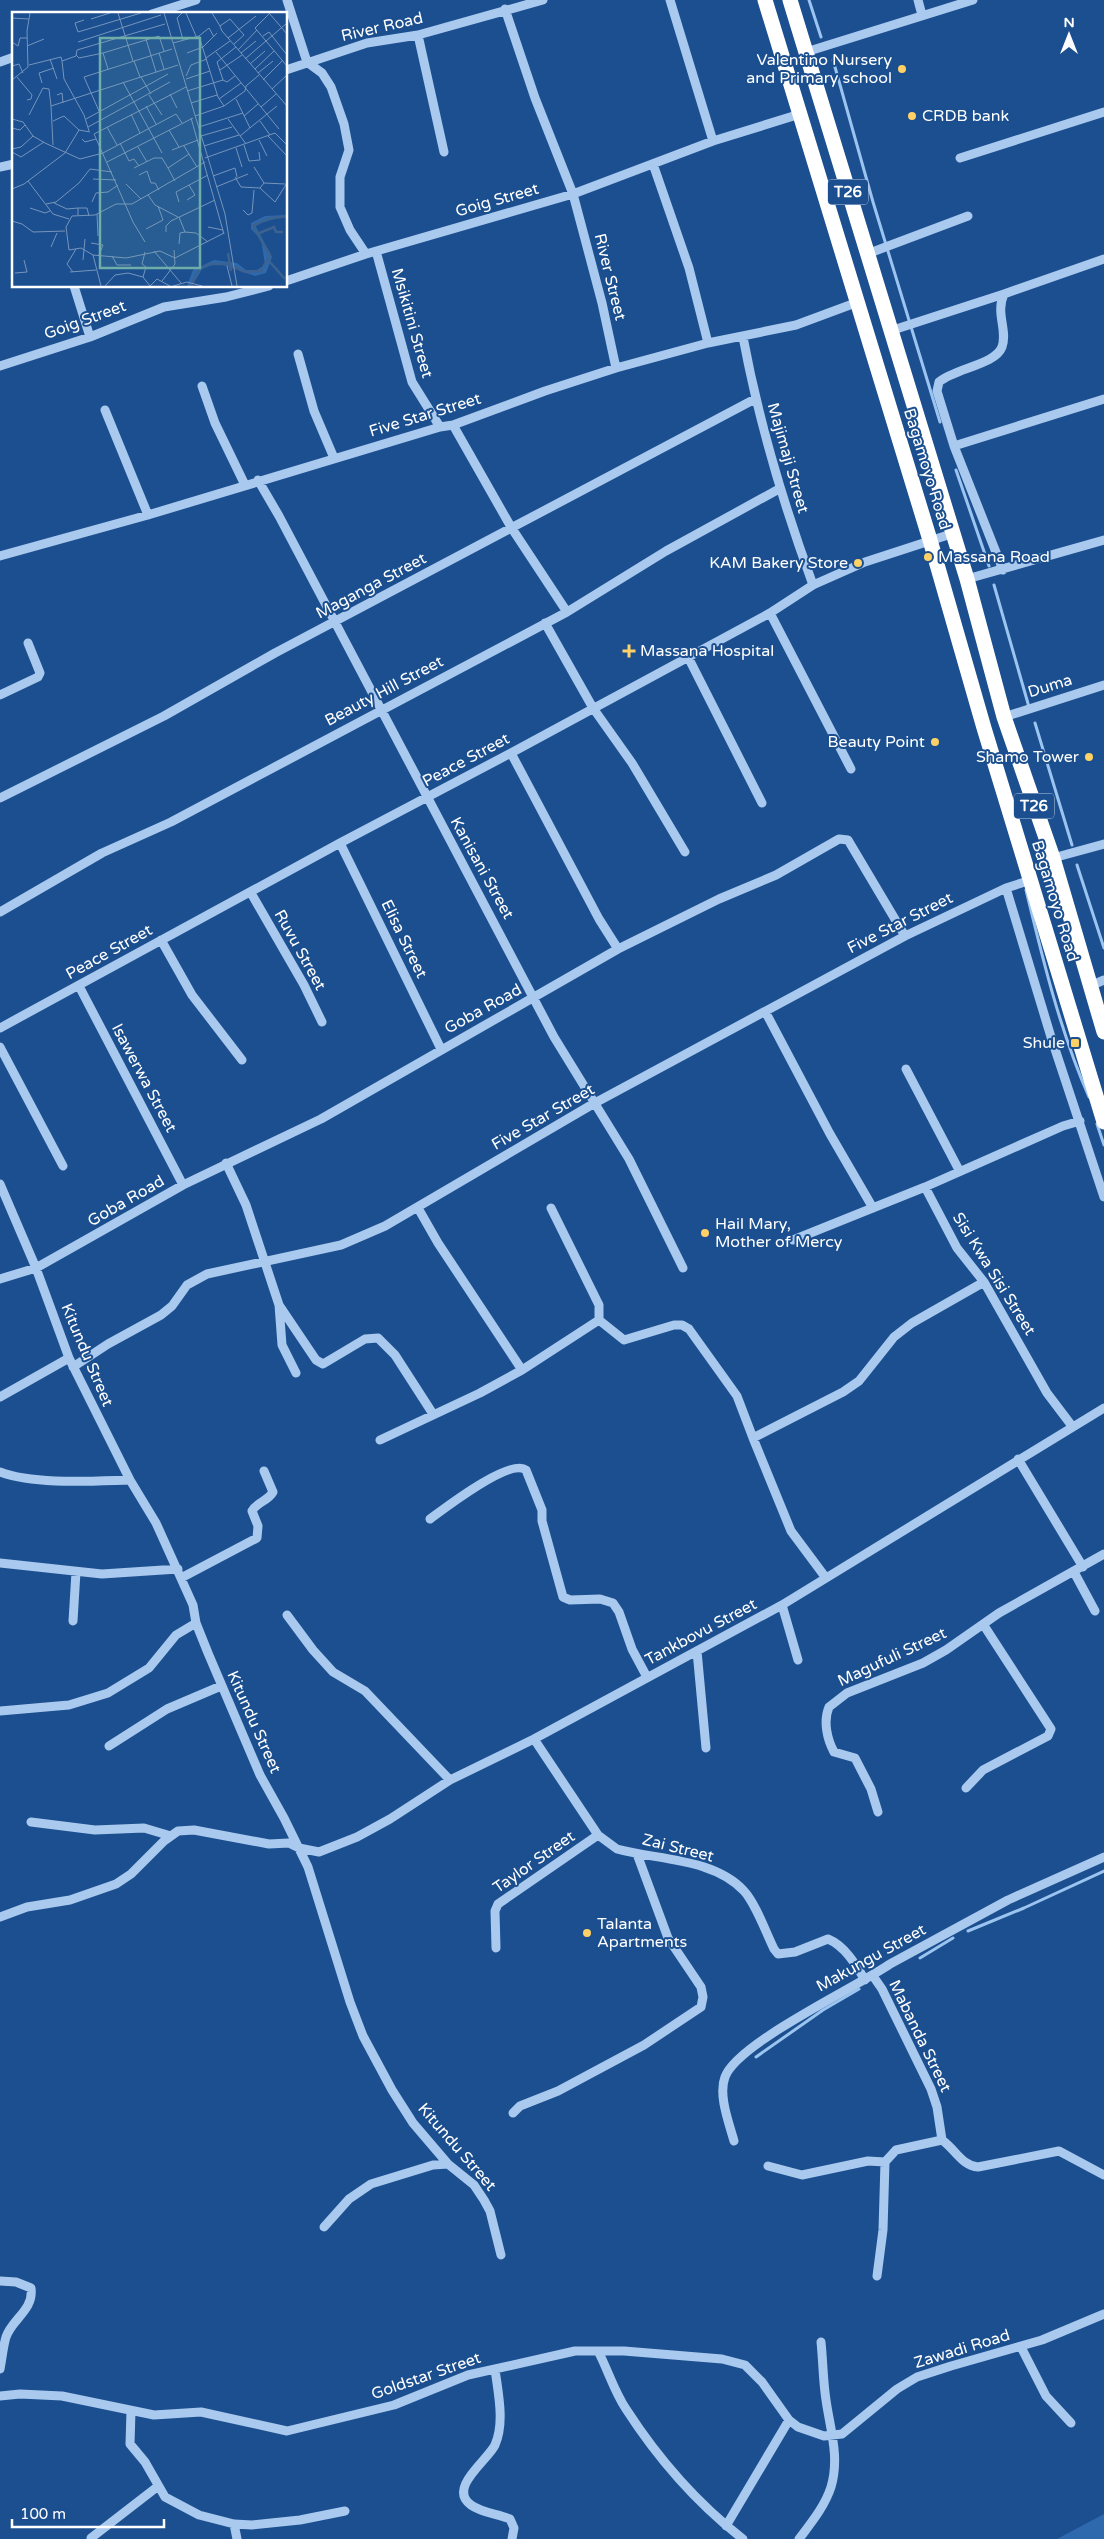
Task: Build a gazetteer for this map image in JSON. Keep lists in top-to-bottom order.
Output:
{
  "streets": {
    "highway": ["T26", "Bagamoyo Road"],
    "street": [
      "River Road",
      "Goig Street",
      "River Street",
      "Msikitini Street",
      "Five Star Street",
      "Majimaji Street",
      "Maganga Street",
      "Duma",
      "Beauty Hill Street",
      "Peace Street",
      "Kanisani Street",
      "Elisa Street",
      "Ruvu Street",
      "Goba Road",
      "Isawerwa Street",
      "Sisi Kwa Sisi Street",
      "Kitundu Street",
      "Tankbovu Street",
      "Magufuli Street",
      "Zai Street",
      "Taylor Street",
      "Makungu Street",
      "Mabanda Street",
      "Zawadi Road",
      "Goldstar Street"
    ]
  },
  "crossings": [
    ["River Road", "River Street"],
    ["Goig Street", "River Street"],
    ["Goig Street", "Msikitini Street"],
    ["Goig Street", "Bagamoyo Road"],
    ["River Street", "Five Star Street"],
    ["Msikitini Street", "Five Star Street"],
    ["Five Star Street", "Majimaji Street"],
    ["Five Star Street", "Bagamoyo Road"],
    ["Five Star Street", "Kanisani Street"],
    ["Five Star Street", "Goba Road"],
    ["Five Star Street", "Kitundu Street"],
    ["Majimaji Street", "Maganga Street"],
    ["Majimaji Street", "Beauty Hill Street"],
    ["Majimaji Street", "Peace Street"],
    ["Bagamoyo Road", "Duma"],
    ["Bagamoyo Road", "Peace Street"],
    ["Maganga Street", "Kanisani Street"],
    ["Beauty Hill Street", "Kanisani Street"],
    ["Peace Street", "Kanisani Street"],
    ["Peace Street", "Elisa Street"],
    ["Peace Street", "Ruvu Street"],
    ["Peace Street", "Isawerwa Street"],
    ["Kanisani Street", "Goba Road"],
    ["Elisa Street", "Goba Road"],
    ["Goba Road", "Isawerwa Street"],
    ["Goba Road", "Kitundu Street"],
    ["Sisi Kwa Sisi Street", "Tankbovu Street"],
    ["Kitundu Street", "Tankbovu Street"],
    ["Tankbovu Street", "Zai Street"],
    ["Zai Street", "Taylor Street"],
    ["Zai Street", "Makungu Street"],
    ["Zai Street", "Mabanda Street"],
    ["Makungu Street", "Mabanda Street"],
    ["Zawadi Road", "Goldstar Street"]
  ],
  "places": {
    "other": [
      "Valentino Nursery and Primary school",
      "CRDB bank",
      "Massana Road",
      "KAM Bakery Store",
      "Beauty Point",
      "Shamo Tower",
      "Hail Mary, Mother of Mercy",
      "Talanta Apartments"
    ],
    "health": ["Massana Hospital"],
    "transit": ["Shule"]
  },
  "scale_bar": "100 m",
  "north": "top"
}
